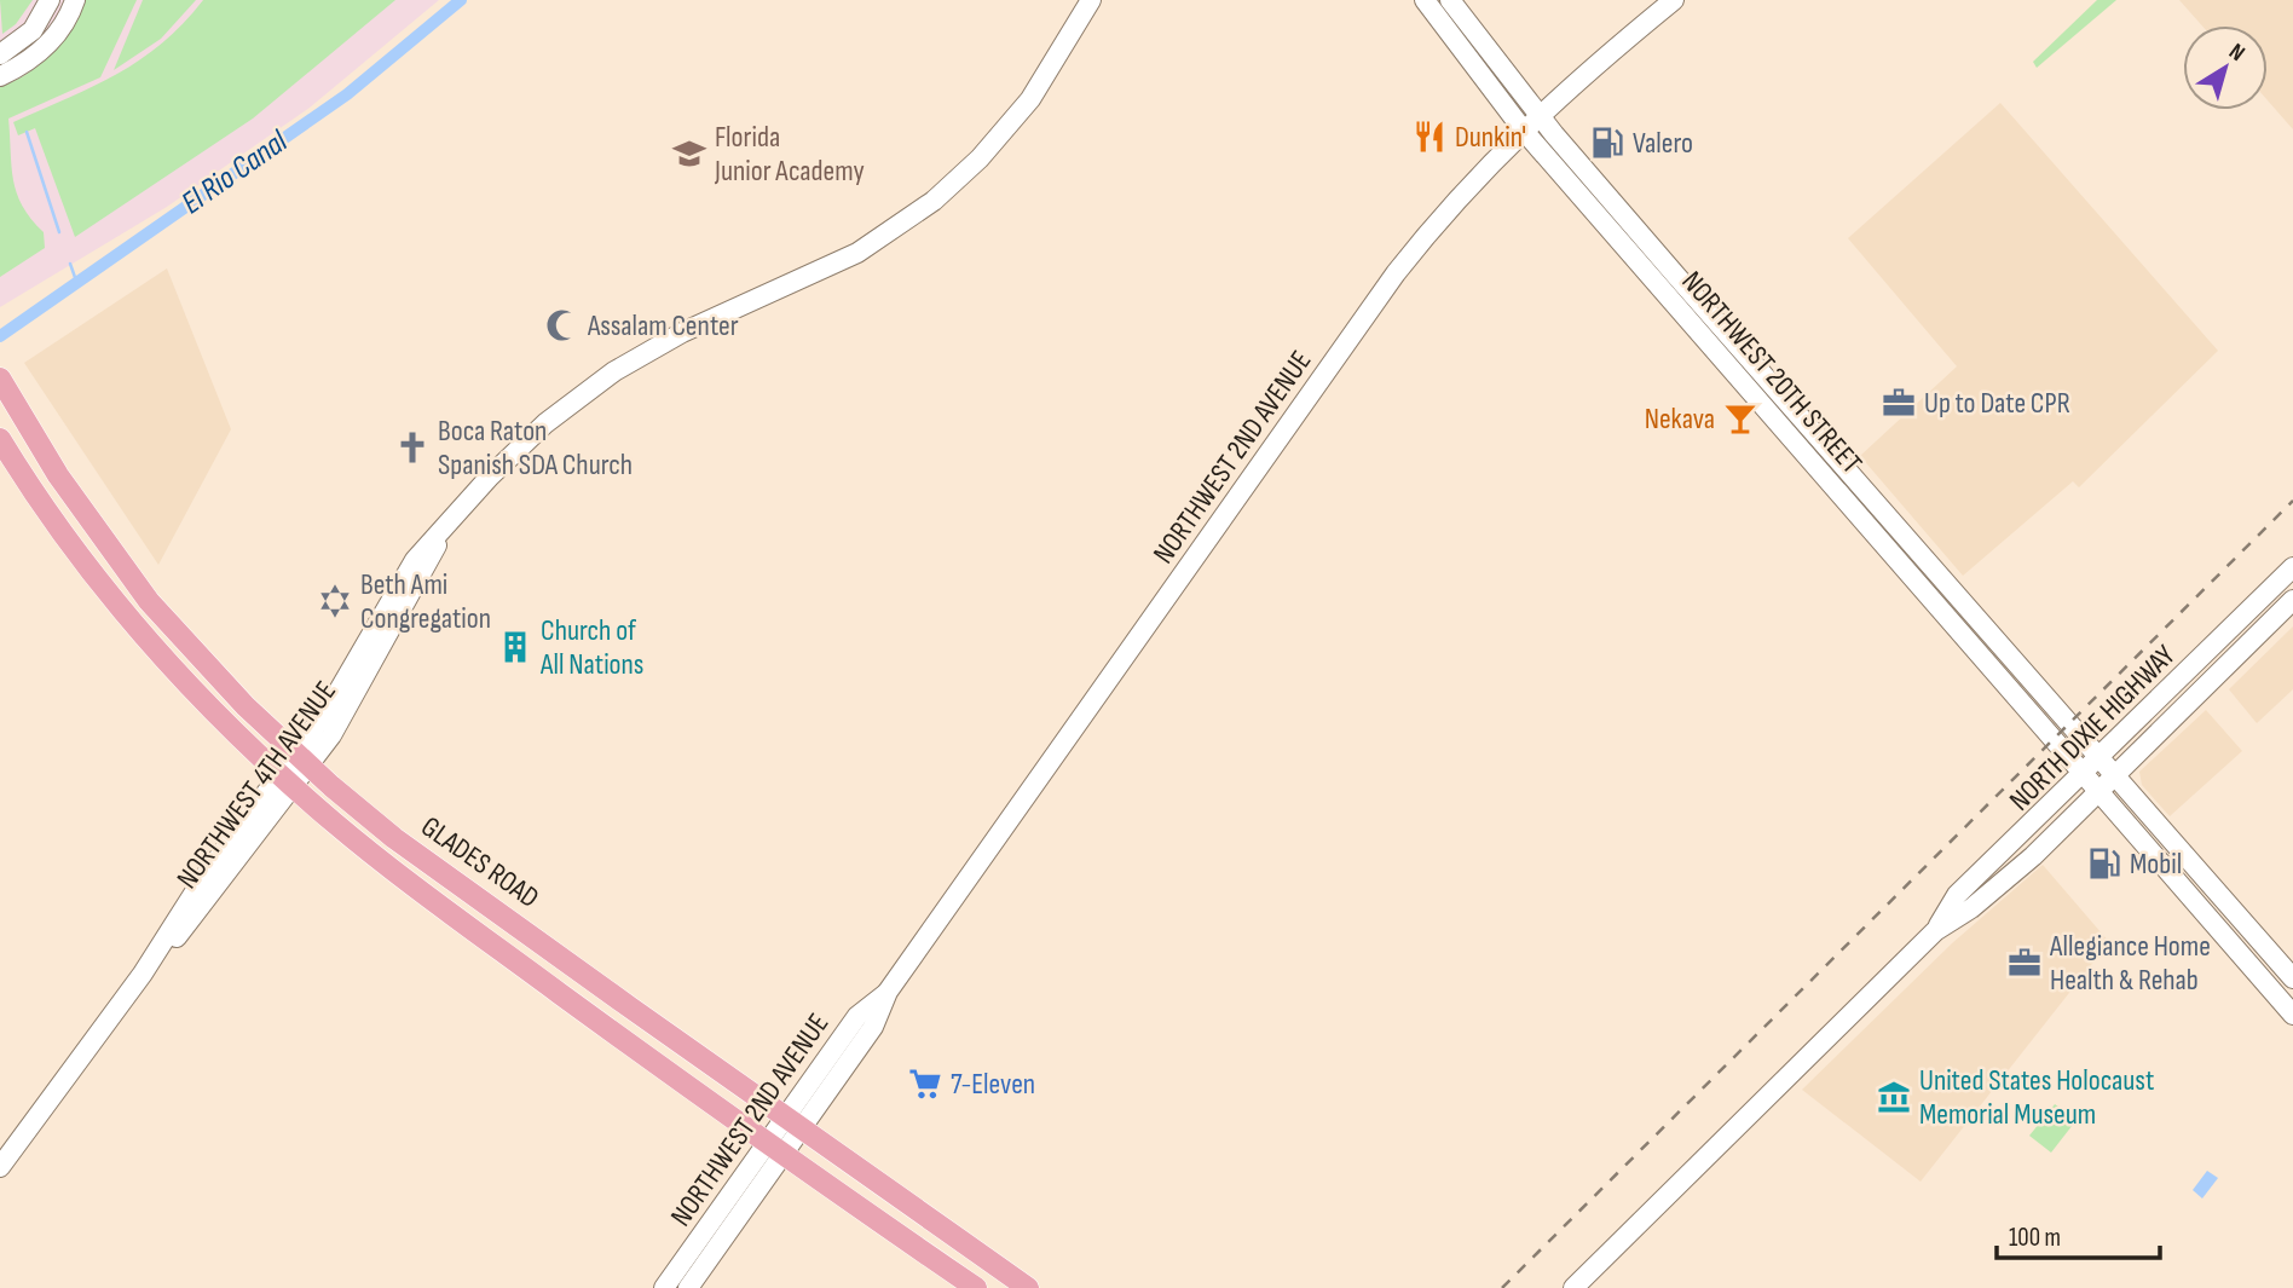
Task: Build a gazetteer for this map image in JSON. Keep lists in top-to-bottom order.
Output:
{
  "streets": {
    "main road": ["GLADES ROAD"],
    "street": [
      "NORTHWEST 20TH STREET",
      "NORTHWEST 2ND AVENUE",
      "NORTH DIXIE HIGHWAY",
      "NORTHWEST 4TH AVENUE"
    ]
  },
  "crossings": [
    ["NORTHWEST 20TH STREET", "NORTHWEST 2ND AVENUE"],
    ["NORTHWEST 20TH STREET", "NORTH DIXIE HIGHWAY"],
    ["NORTHWEST 2ND AVENUE", "GLADES ROAD"],
    ["NORTHWEST 4TH AVENUE", "GLADES ROAD"]
  ],
  "water": ["El Rio Canal"],
  "places": {
    "restaurant": ["Dunkin'"],
    "fuel station": ["Valero", "Mobil"],
    "school or university": ["Florida Junior Academy"],
    "mosque": ["Assalam Center"],
    "office": ["Up to Date CPR", "Allegiance Home Health & Rehab"],
    "bar": ["Nekava"],
    "church": ["Boca Raton Spanish SDA Church"],
    "synagogue": ["Beth Ami Congregation"],
    "building": ["Church of All Nations"],
    "supermarket": ["7-Eleven"],
    "museum": ["United States Holocaust Memorial Museum"]
  },
  "scale_bar": "100 m",
  "north": "top right"
}
